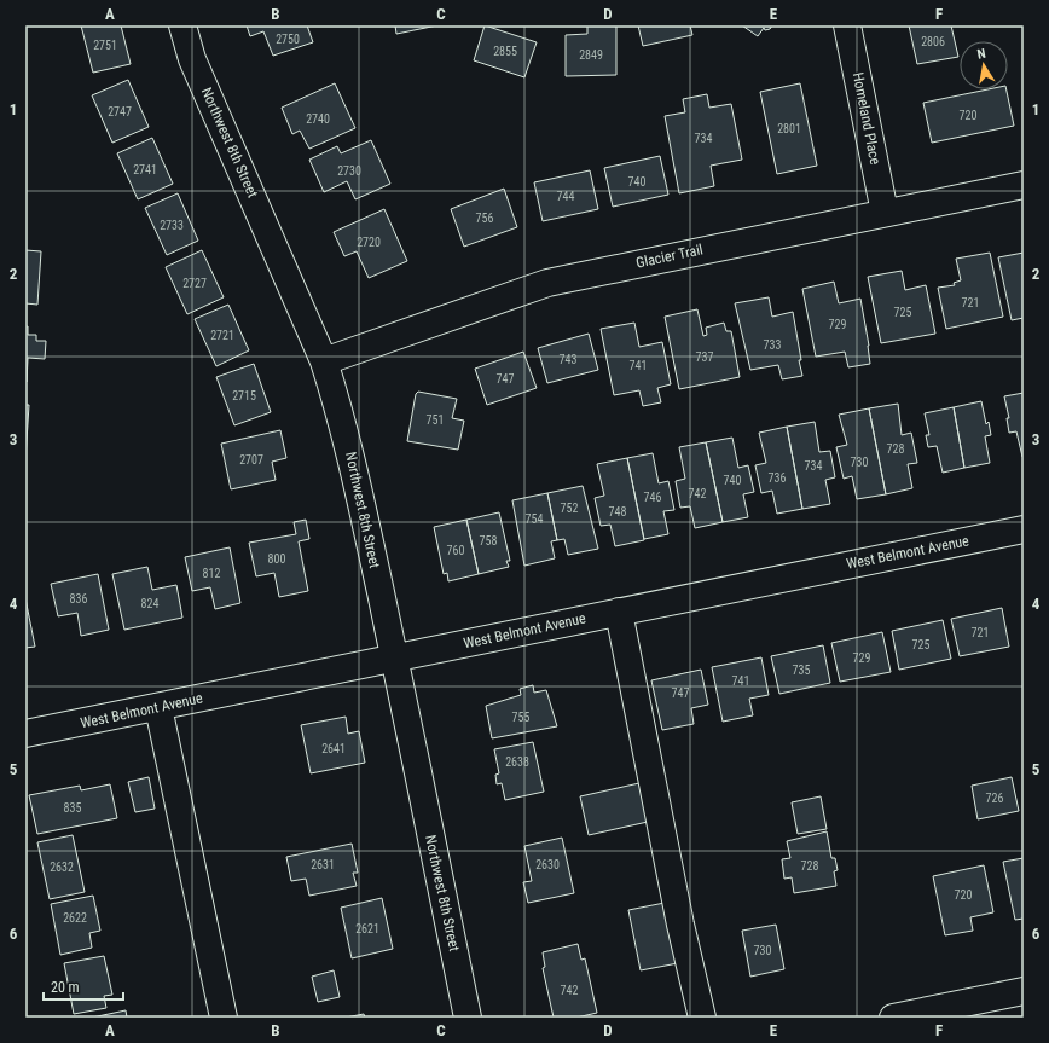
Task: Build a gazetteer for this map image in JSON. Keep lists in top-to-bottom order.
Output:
{
  "streets": {
    "street": [
      "Homeland Place",
      "Northwest 8th Street",
      "Glacier Trail",
      "West Belmont Avenue"
    ]
  },
  "crossings": [
    ["Homeland Place", "Glacier Trail"],
    ["Northwest 8th Street", "Glacier Trail"],
    ["Northwest 8th Street", "West Belmont Avenue"]
  ],
  "house_numbers": [
    "2750",
    "2806",
    "2751",
    "2855",
    "2849",
    "2747",
    "720",
    "2740",
    "2801",
    "734",
    "2741",
    "2730",
    "740",
    "744",
    "756",
    "2733",
    "2720",
    "2727",
    "721",
    "725",
    "729",
    "2721",
    "733",
    "737",
    "743",
    "741",
    "747",
    "2715",
    "751",
    "728",
    "2707",
    "730",
    "734",
    "736",
    "740",
    "742",
    "746",
    "752",
    "748",
    "754",
    "758",
    "760",
    "800",
    "812",
    "836",
    "824",
    "721",
    "725",
    "729",
    "735",
    "741",
    "747",
    "755",
    "2641",
    "2638",
    "726",
    "835",
    "2631",
    "2630",
    "728",
    "2632",
    "720",
    "2622",
    "2621",
    "730",
    "742"
  ],
  "scale_bar": "20 m",
  "north": "top",
  "grid": {
    "columns": [
      "A",
      "B",
      "C",
      "D",
      "E",
      "F"
    ],
    "rows": [
      "1",
      "2",
      "3",
      "4",
      "5",
      "6"
    ]
  }
}
